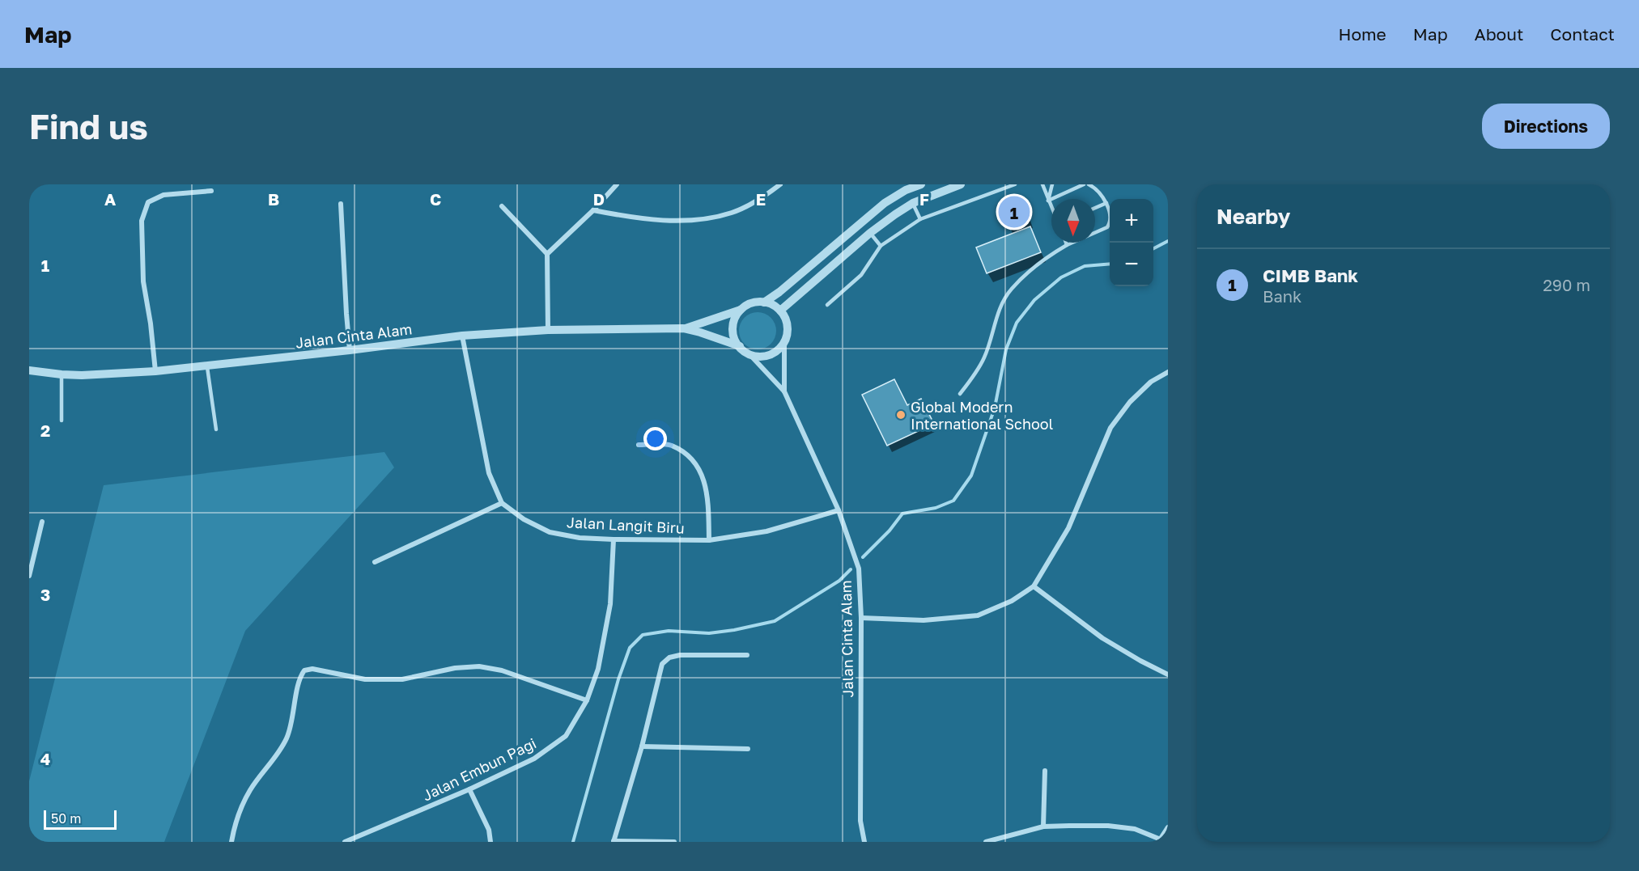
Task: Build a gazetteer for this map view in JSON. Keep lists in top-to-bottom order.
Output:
{
  "streets": {
    "street": ["Jalan Cinta Alam", "Jalan Langit Biru", "Jalan Embun Pagi"]
  },
  "crossings": [
    ["Jalan Cinta Alam", "Jalan Langit Biru"],
    ["Jalan Langit Biru", "Jalan Embun Pagi"]
  ],
  "places": ["Global Modern International School"],
  "scale_bar": "50 m",
  "north": "bottom",
  "page": {
    "header": "Map",
    "nav": [
      "Home",
      "Map",
      "About",
      "Contact"
    ],
    "buttons": "Directions",
    "title": "Find us",
    "heading": "Nearby",
    "pins": "1",
    "map_buttons": ["+", "−"],
    "list": [
      {
        "mark": "1",
        "name": "CIMB Bank",
        "note": "Bank",
        "value": "290 m"
      }
    ],
    "scale": "50 m"
  },
  "grid": {
    "columns": [
      "A",
      "B",
      "C",
      "D",
      "E",
      "F"
    ],
    "rows": [
      "1",
      "2",
      "3",
      "4"
    ]
  }
}
